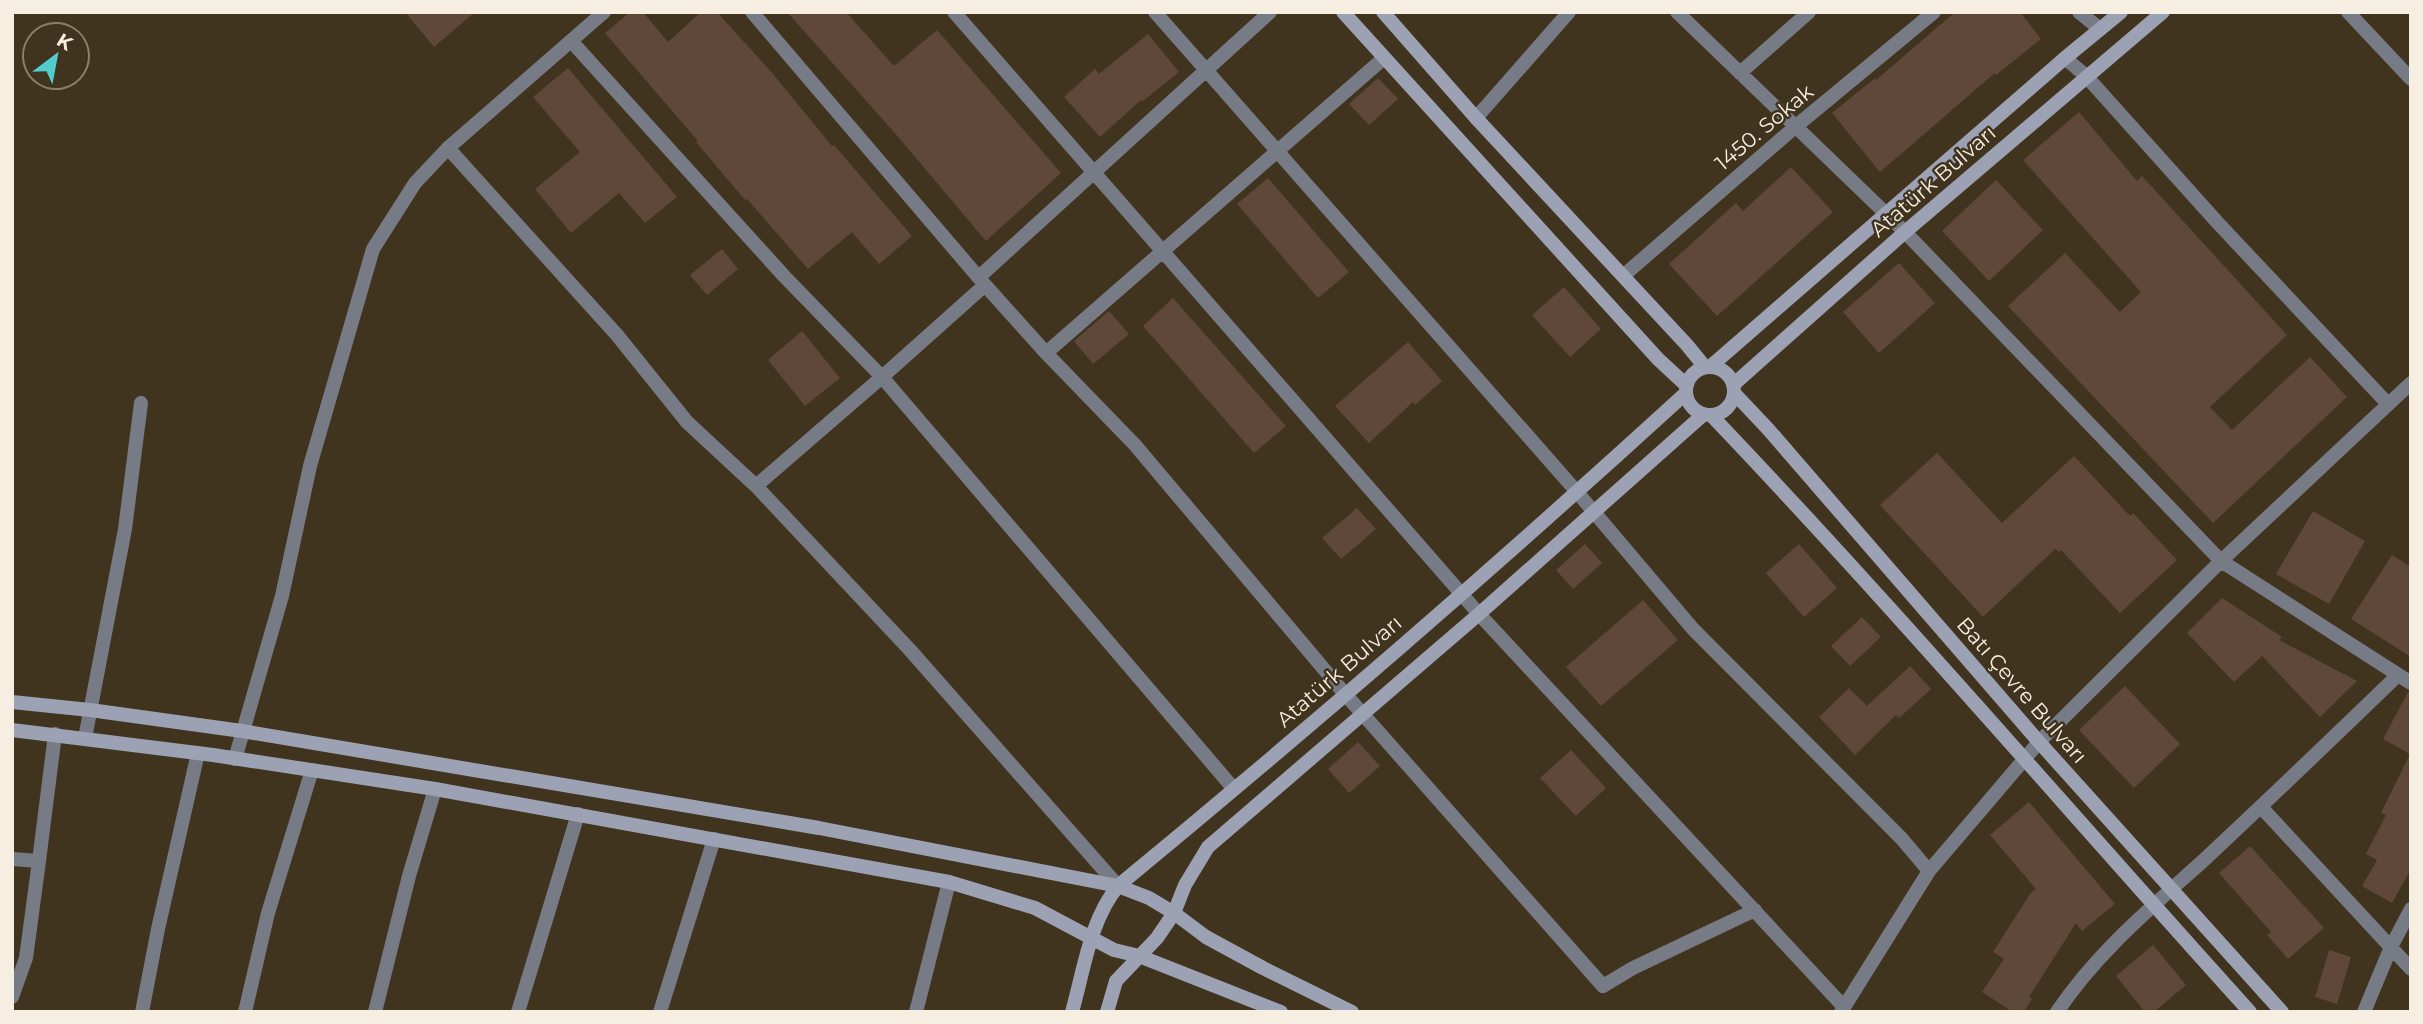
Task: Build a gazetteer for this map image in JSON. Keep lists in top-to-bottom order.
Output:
{
  "streets": {
    "main road": ["Atatürk Bulvarı", "Batı Çevre Bulvarı"],
    "street": ["1450. Sokak"]
  },
  "crossings": [
    ["Atatürk Bulvarı", "Batı Çevre Bulvarı"]
  ],
  "north": "top right"
}
